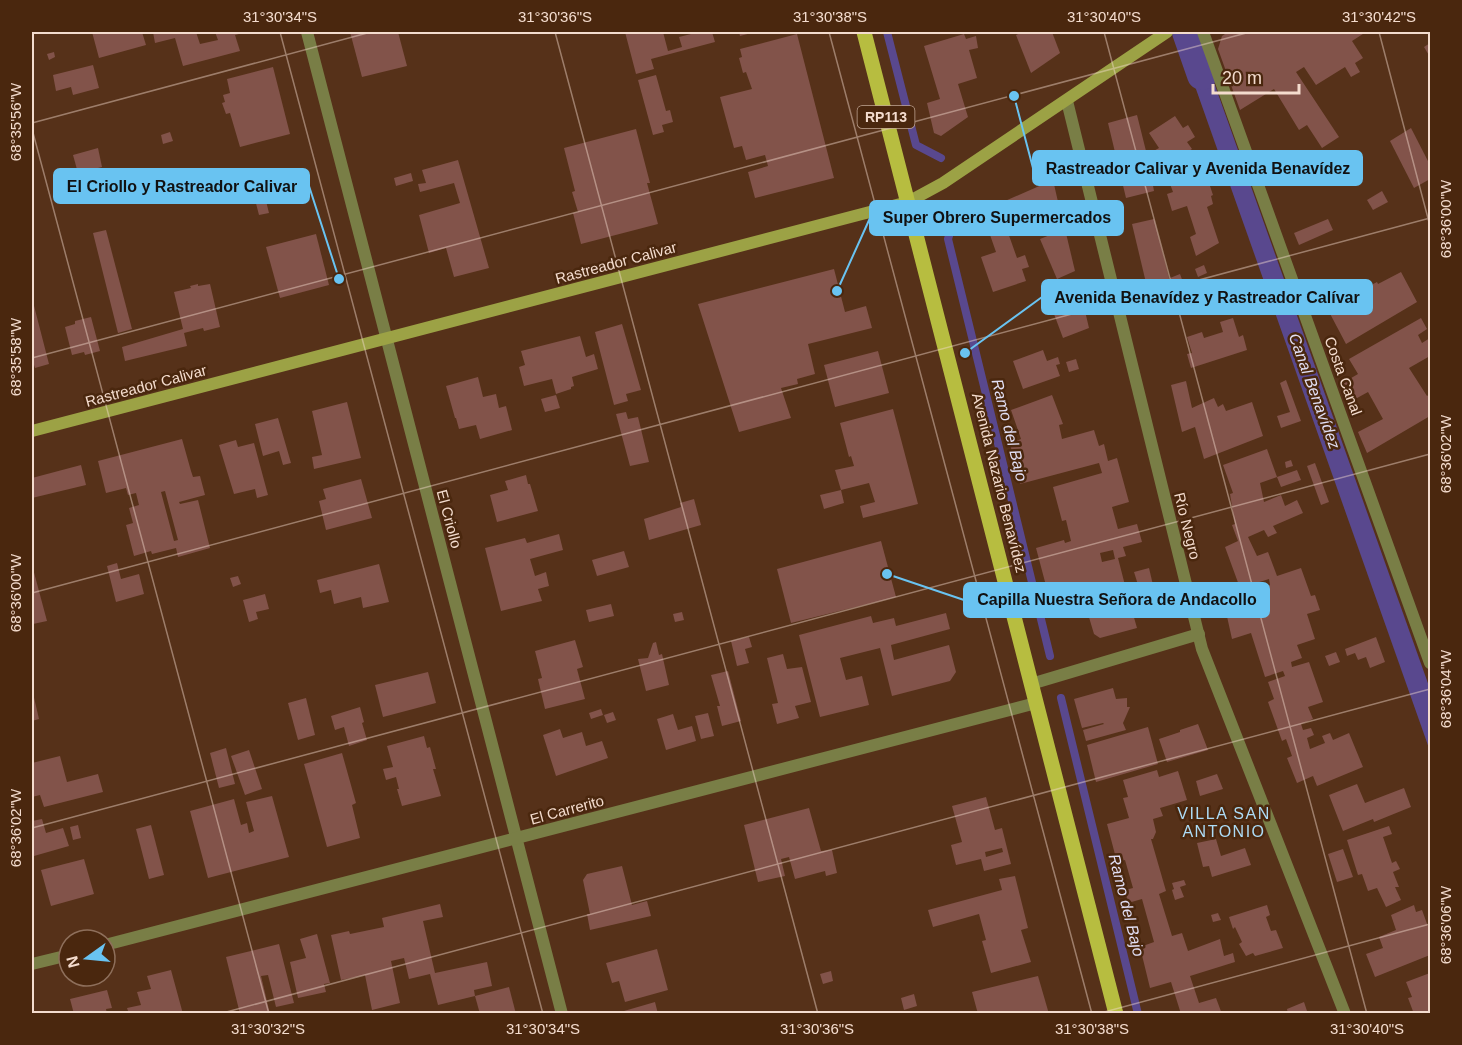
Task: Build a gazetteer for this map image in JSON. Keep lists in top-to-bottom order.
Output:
{
  "streets": {
    "main road": ["RP113", "Rastreador Calivar", "Avenida Nazario Benavídez"],
    "street": [
      "Costa Canal",
      "El Criollo",
      "Río Negro",
      "El Carrerito"
    ]
  },
  "crossings": [
    ["Rastreador Calivar", "Avenida Nazario Benavídez"],
    ["Rastreador Calivar", "El Criollo"],
    ["Rastreador Calivar", "Río Negro"],
    ["Avenida Nazario Benavídez", "El Carrerito"],
    ["El Criollo", "El Carrerito"]
  ],
  "districts": ["VILLA SAN ANTONIO"],
  "water": ["Canal Benavídez", "Ramo del Bajo"],
  "places": [
    "Rastreador Calivar y Avenida Benavídez",
    "El Criollo y Rastreador Calivar",
    "Super Obrero Supermercados",
    "Avenida Benavídez y Rastreador Calívar",
    "Capilla Nuestra Señora de Andacollo"
  ],
  "scale_bar": "20 m",
  "north": "left",
  "coordinates": [
    "31°30'34\"S",
    "31°30'36\"S",
    "31°30'38\"S",
    "31°30'40\"S",
    "31°30'42\"S",
    "68°35'56\"W",
    "68°36'00\"W",
    "68°35'58\"W",
    "68°36'02\"W",
    "68°36'04\"W",
    "68°36'06\"W",
    "31°30'32\"S"
  ]
}
